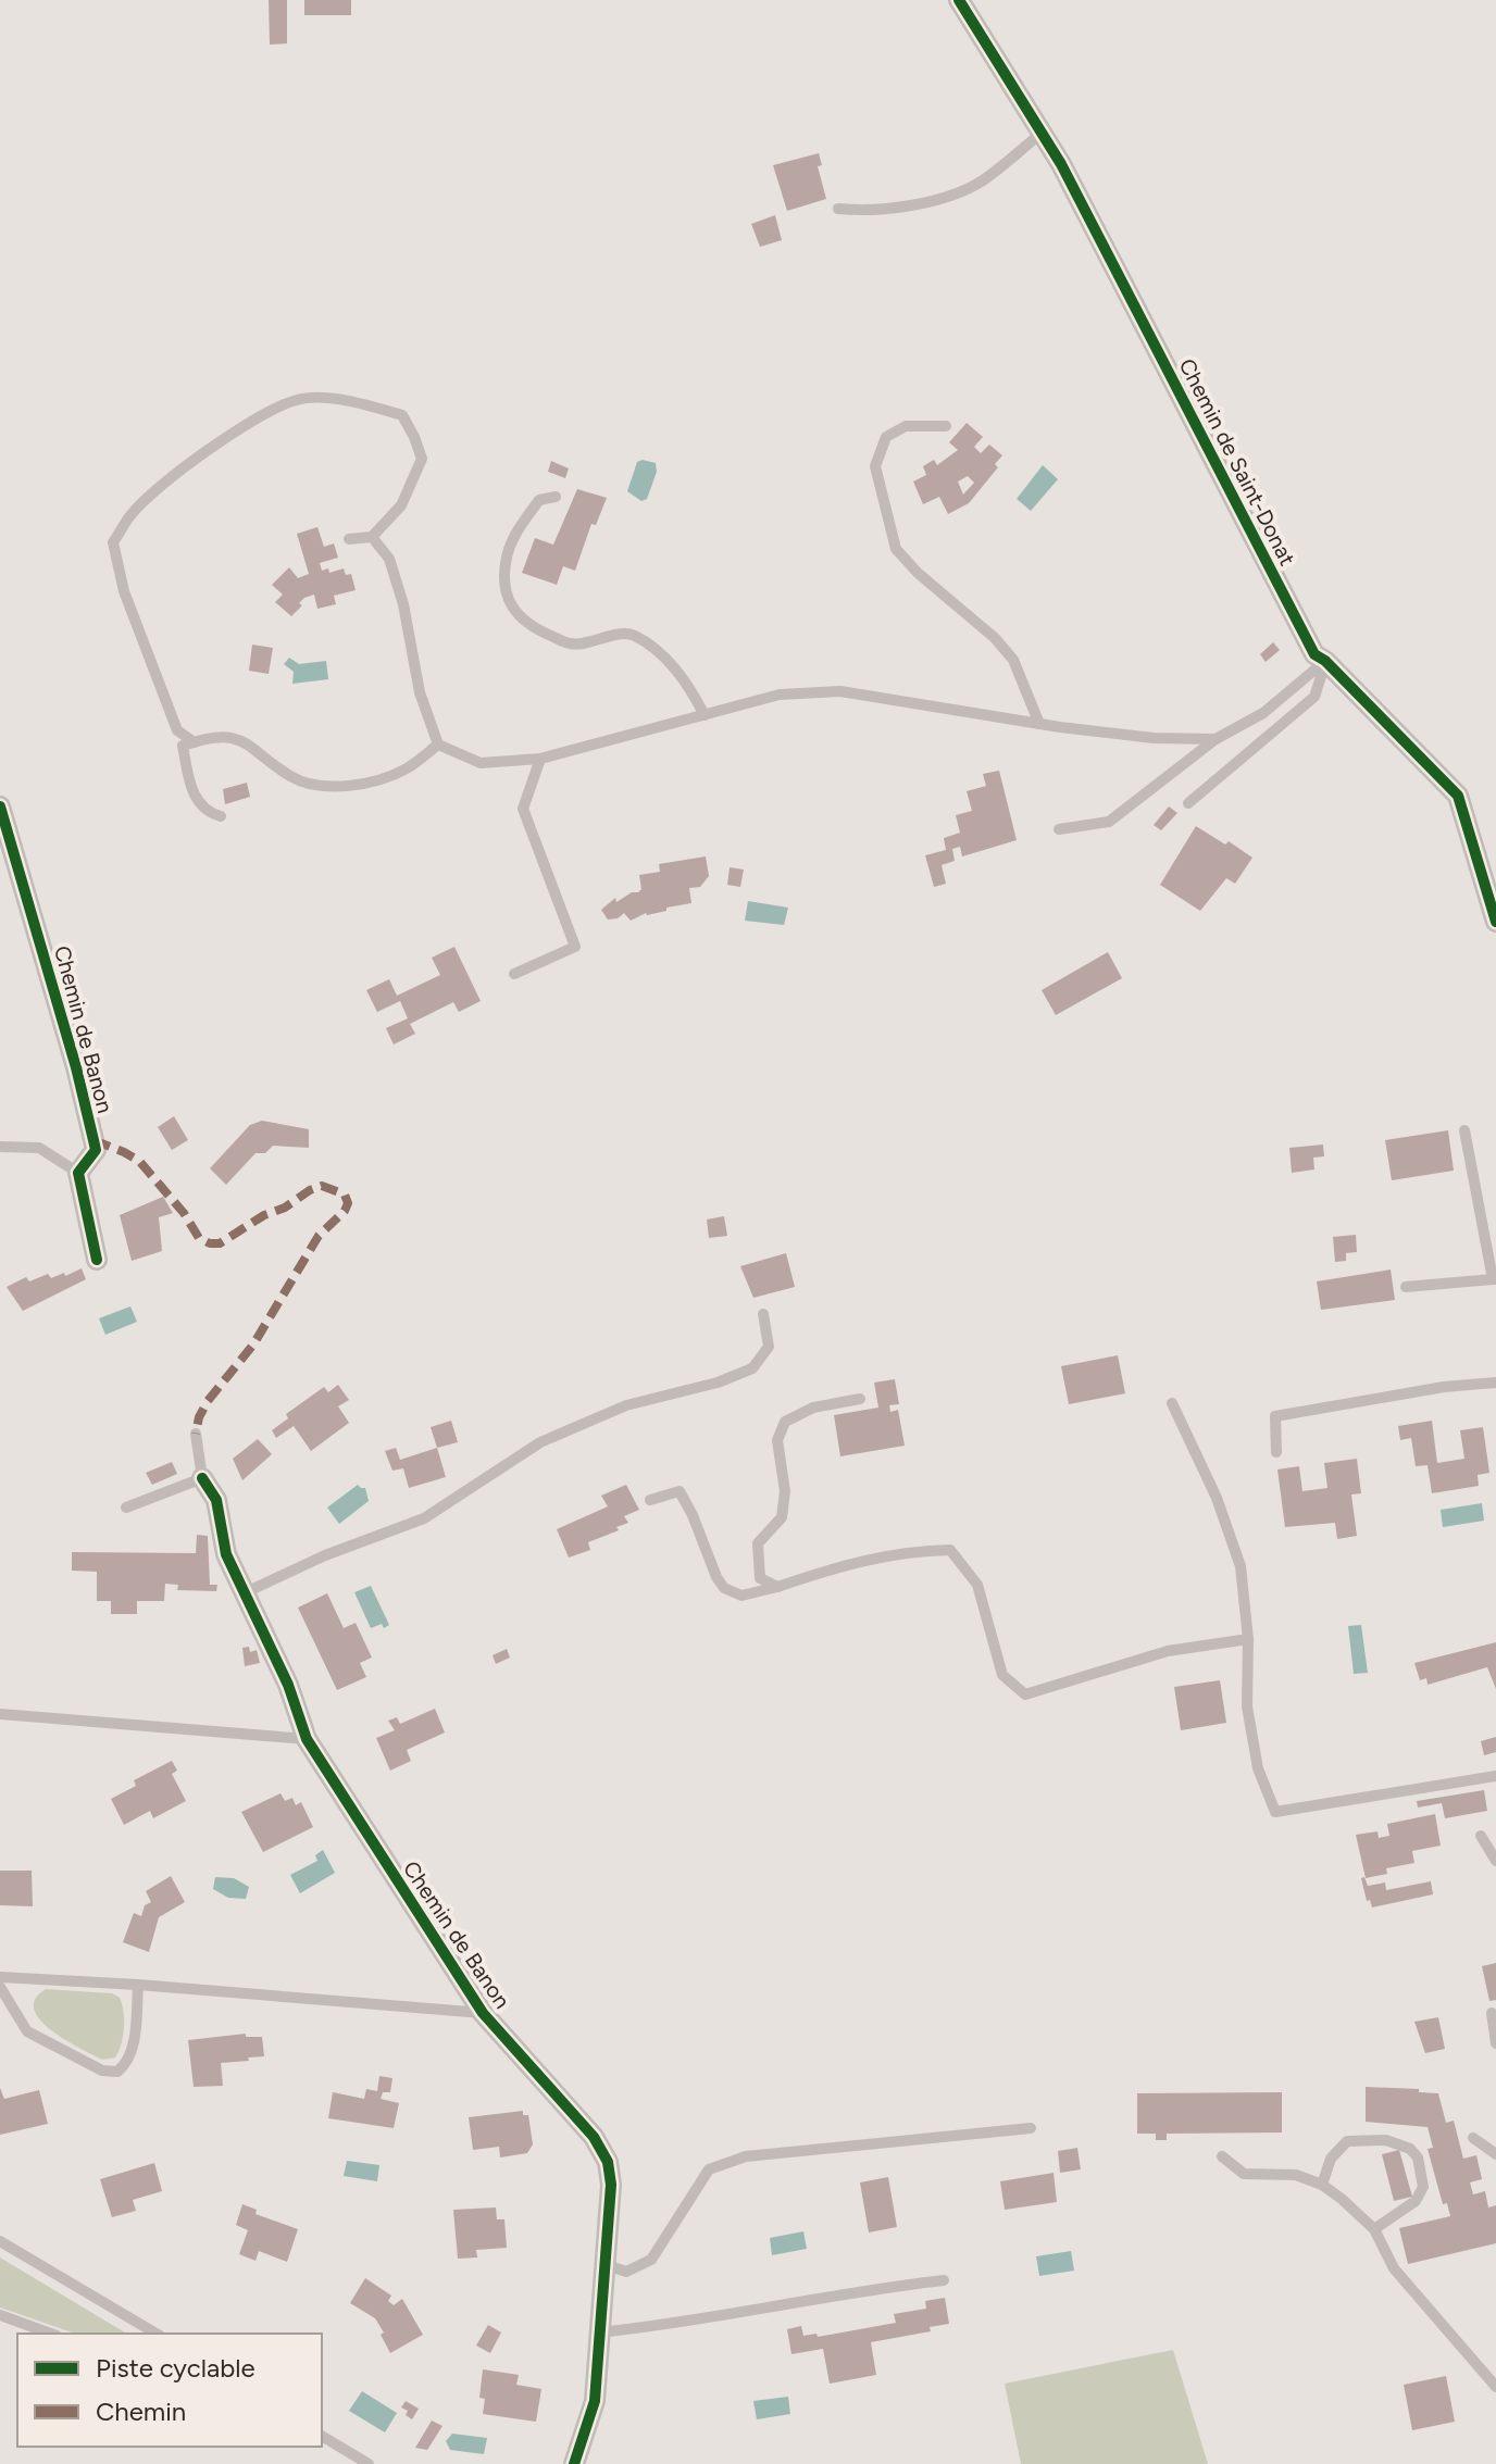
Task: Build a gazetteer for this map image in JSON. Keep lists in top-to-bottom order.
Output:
{
  "streets": {
    "street": ["Chemin de Saint-Donat", "Chemin de Banon"]
  },
  "legend": ["Piste cyclable", "Chemin"]
}
